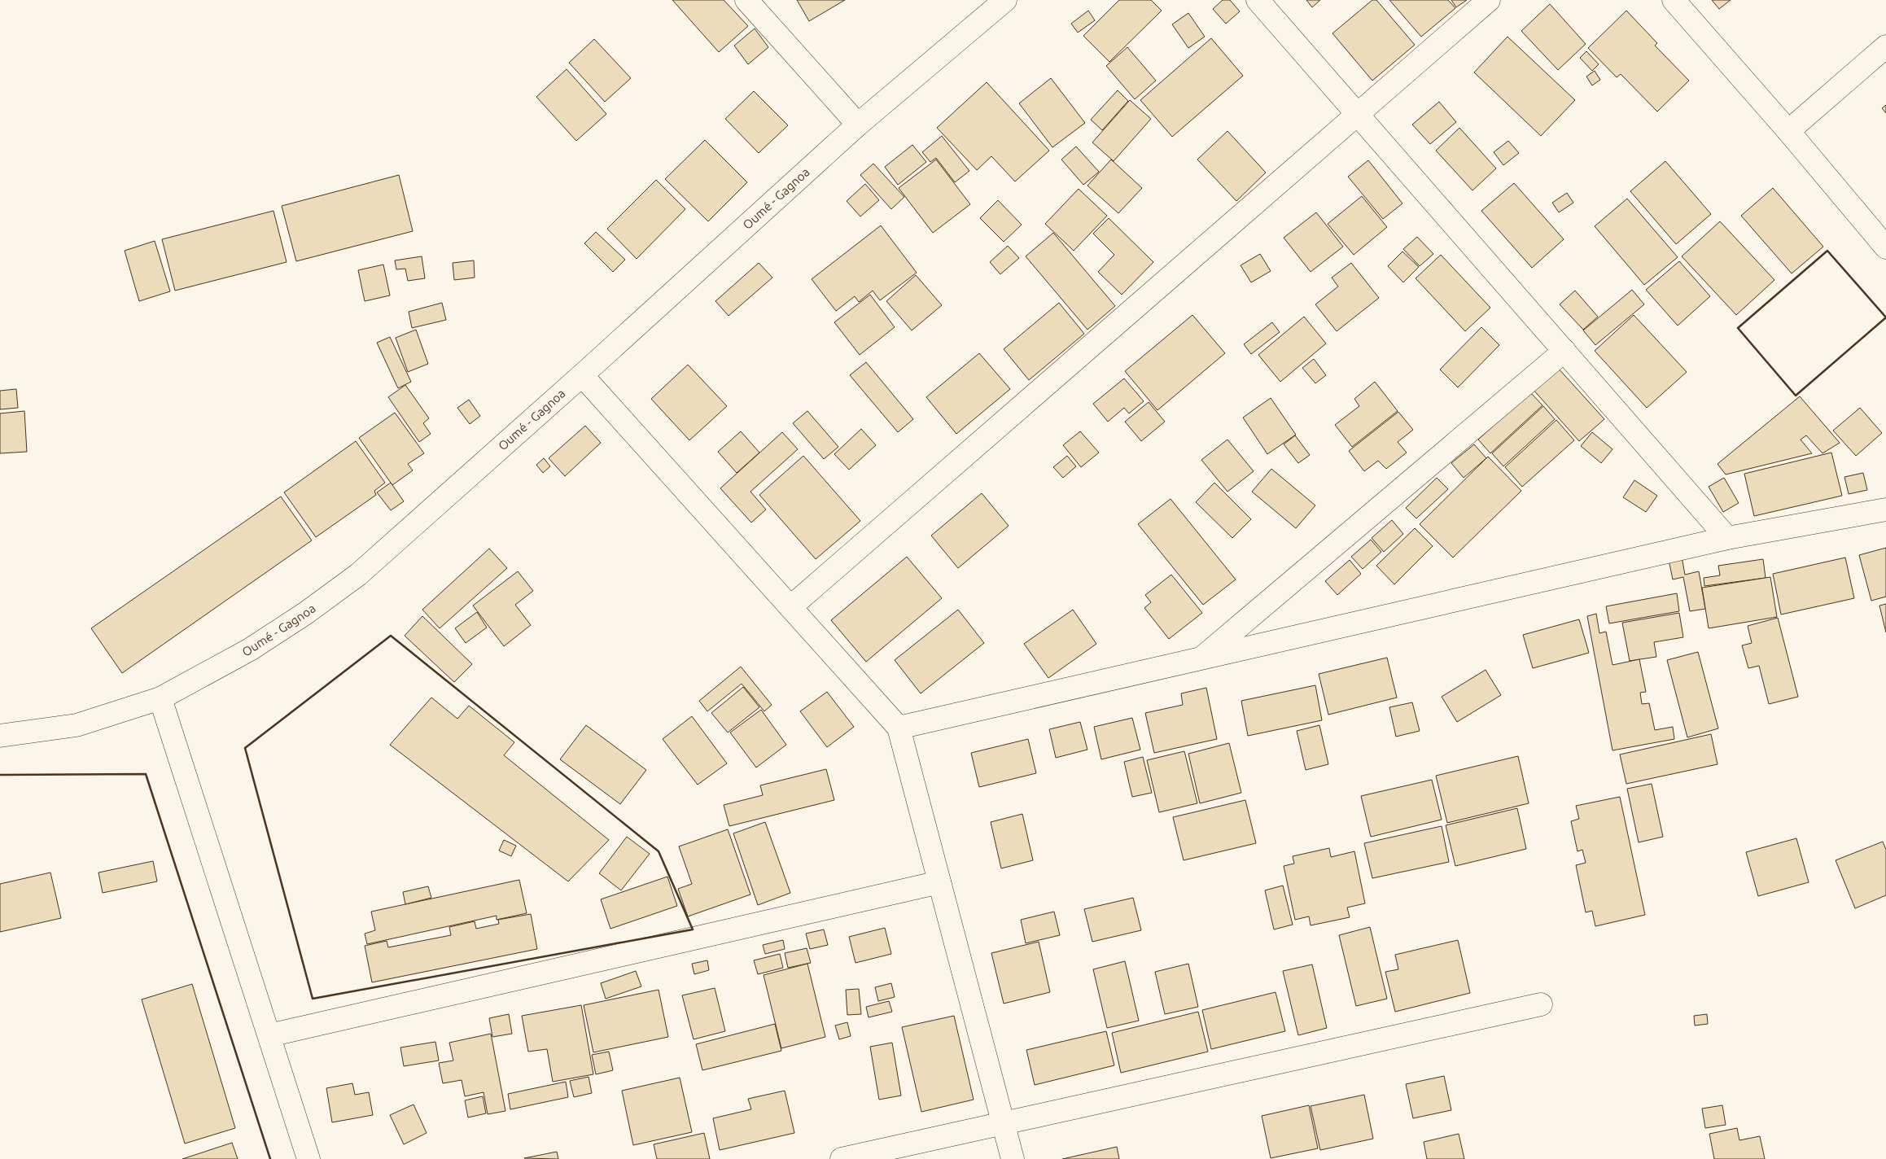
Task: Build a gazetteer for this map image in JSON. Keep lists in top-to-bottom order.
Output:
{
  "streets": {
    "street": ["Oumé - Gagnoa"]
  }
}
